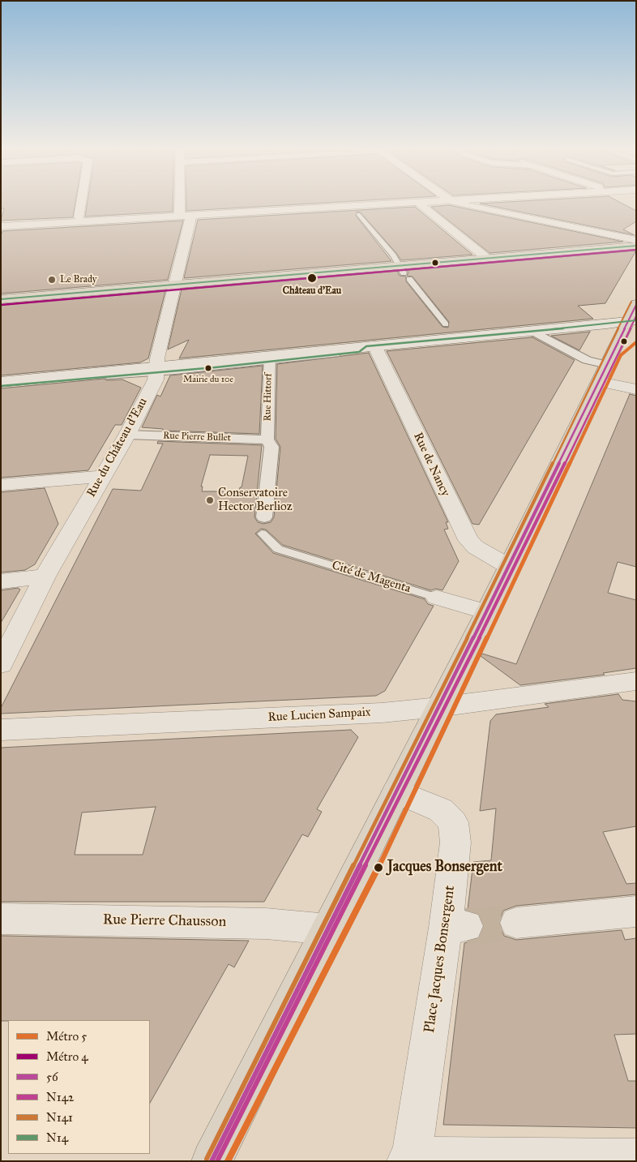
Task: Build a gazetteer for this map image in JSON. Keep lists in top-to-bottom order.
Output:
{
  "streets": {
    "street": [
      "Rue Hittorf",
      "Rue Pierre Bullet",
      "Rue du Château d'Eau",
      "Rue de Nancy",
      "Cité de Magenta",
      "Rue Lucien Sampaix",
      "Rue Pierre Chausson",
      "Place Jacques Bonsergent"
    ]
  },
  "crossings": [
    ["Rue Hittorf", "Rue Pierre Bullet"],
    ["Rue Pierre Bullet", "Rue du Château d'Eau"]
  ],
  "places": [
    "Château d'Eau",
    "Le Brady",
    "Mairie du 10e",
    "Conservatoire Hector Berlioz",
    "Jacques Bonsergent"
  ],
  "lines": [
    "transit line N14",
    "metro line 4",
    "transit line N141",
    "transit line 56",
    "transit line N142",
    "metro line 5"
  ],
  "legend": [
    "Métro 5",
    "Métro 4",
    "56",
    "N142",
    "N141",
    "N14"
  ]
}
